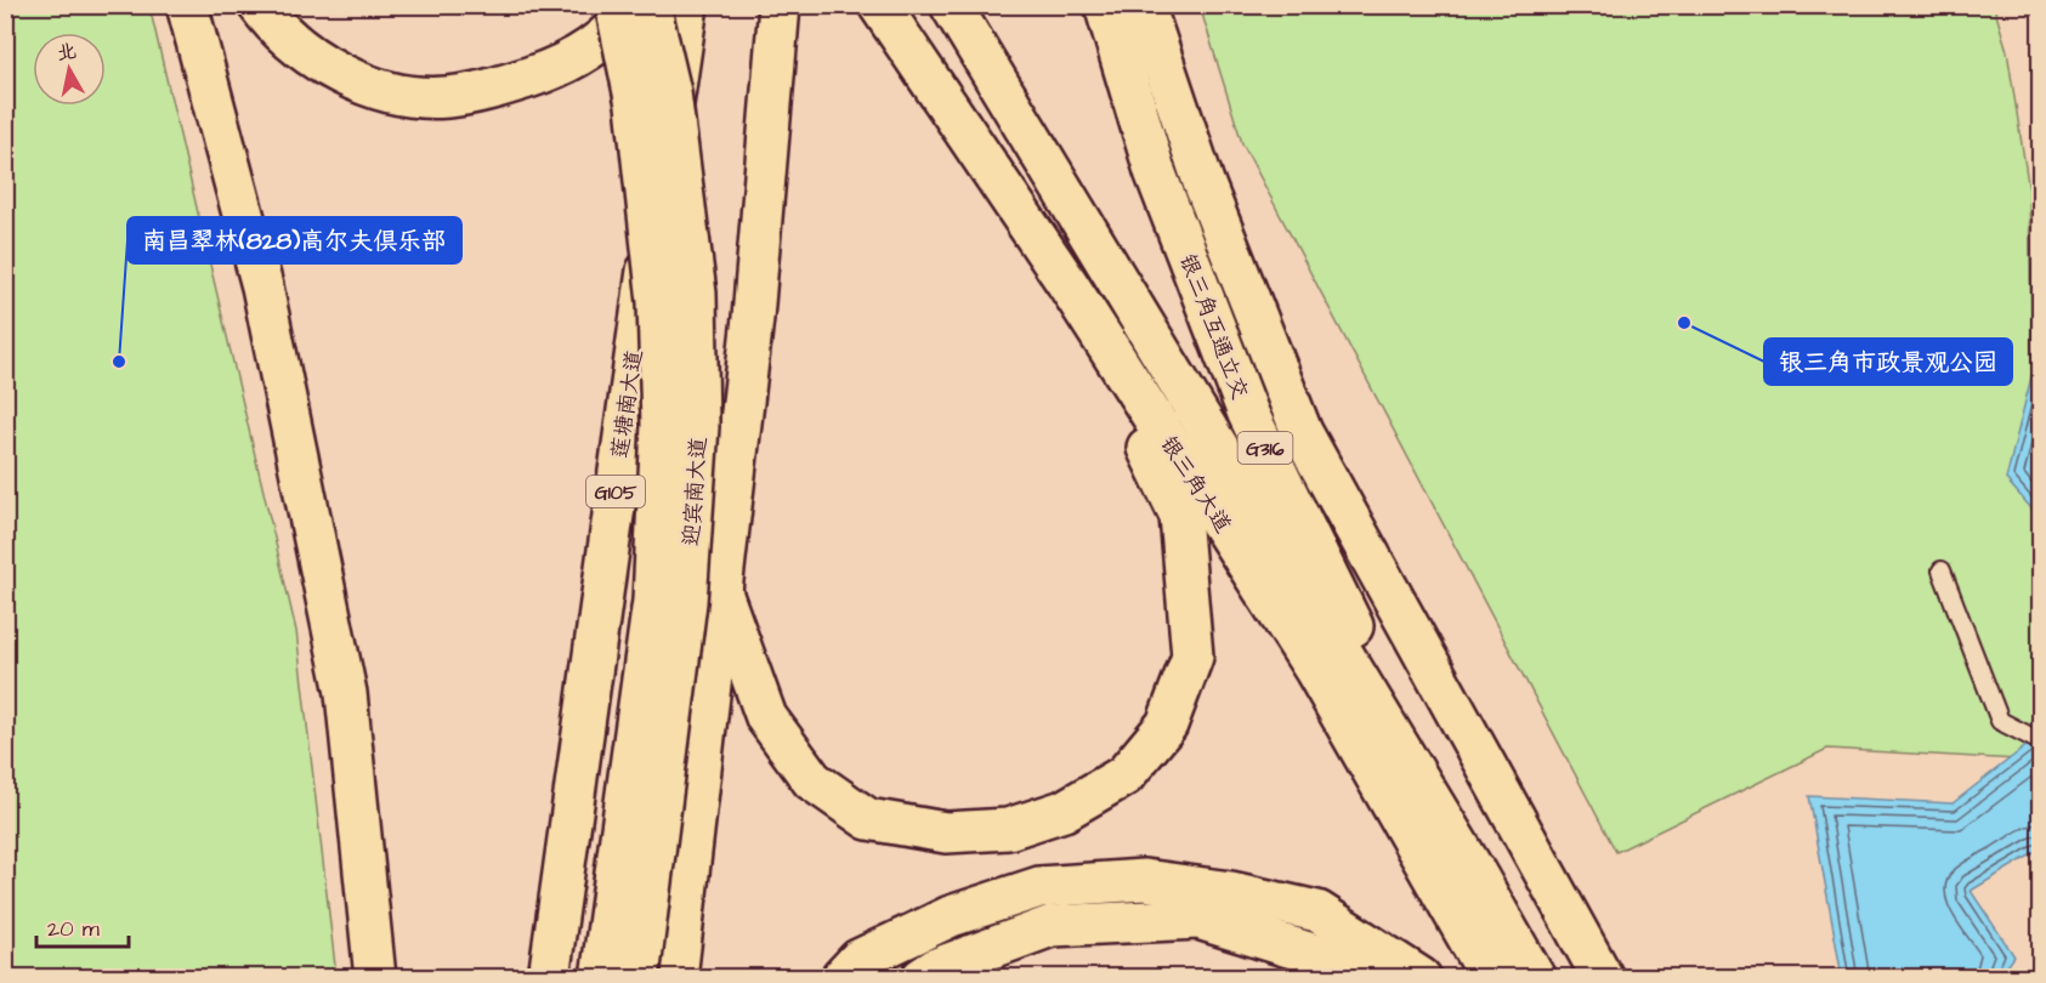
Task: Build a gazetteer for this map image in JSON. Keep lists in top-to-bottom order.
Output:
{
  "streets": {
    "main road": [
      "银三角互通立交",
      "莲塘南大道",
      "G316",
      "银三角大道",
      "G105",
      "迎宾南大道"
    ]
  },
  "crossings": [
    ["银三角互通立交", "银三角大道"]
  ],
  "places": ["银三角市政景观公园", "南昌翠林(828)高尔夫俱乐部"],
  "scale_bar": "20 m",
  "north": "top"
}
